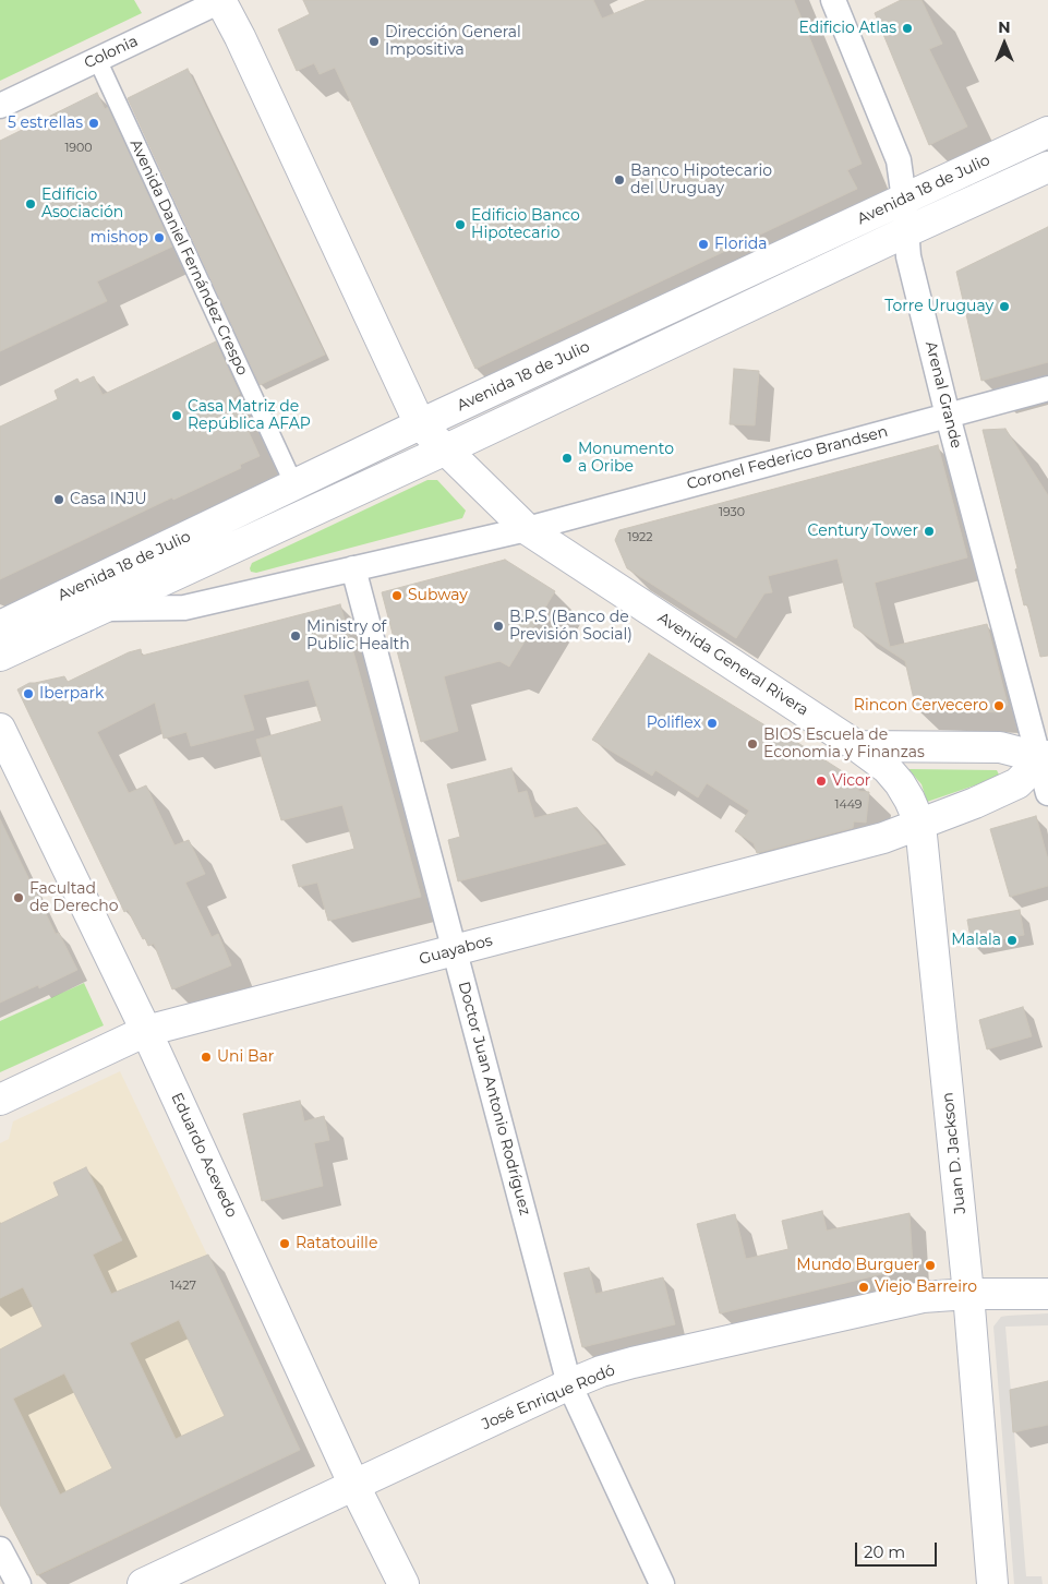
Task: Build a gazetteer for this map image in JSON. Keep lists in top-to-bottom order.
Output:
{
  "streets": {
    "street": [
      "Colonia",
      "Avenida 18 de Julio",
      "Avenida Daniel Fernández Crespo",
      "Arenal Grande",
      "Coronel Federico Brandsen",
      "Avenida General Rivera",
      "Guayabos",
      "Doctor Juan Antonio Rodríguez",
      "Juan D. Jackson",
      "Eduardo Acevedo",
      "José Enrique Rodó"
    ]
  },
  "crossings": [
    ["Colonia", "Avenida Daniel Fernández Crespo"],
    ["Avenida 18 de Julio", "Avenida Daniel Fernández Crespo"],
    ["Avenida 18 de Julio", "Arenal Grande"],
    ["Avenida 18 de Julio", "Coronel Federico Brandsen"],
    ["Avenida 18 de Julio", "Avenida General Rivera"],
    ["Avenida 18 de Julio", "Doctor Juan Antonio Rodríguez"],
    ["Arenal Grande", "Coronel Federico Brandsen"],
    ["Coronel Federico Brandsen", "Avenida General Rivera"],
    ["Avenida General Rivera", "Juan D. Jackson"],
    ["Guayabos", "Doctor Juan Antonio Rodríguez"],
    ["Guayabos", "Juan D. Jackson"],
    ["Guayabos", "Eduardo Acevedo"],
    ["Doctor Juan Antonio Rodríguez", "José Enrique Rodó"],
    ["Juan D. Jackson", "José Enrique Rodó"],
    ["Eduardo Acevedo", "José Enrique Rodó"]
  ],
  "places": [
    "Edificio Atlas",
    "Dirección General Impositiva",
    "5 estrellas",
    "Banco Hipotecario del Uruguay",
    "Edificio Asociación",
    "Edificio Banco Hipotecario",
    "mishop",
    "Florida",
    "Torre Uruguay",
    "Casa Matriz de República AFAP",
    "Monumento a Oribe",
    "Casa INJU",
    "Century Tower",
    "Subway",
    "B.P.S (Banco de Previsión Social)",
    "Ministry of Public Health",
    "Iberpark",
    "Rincon Cervecero",
    "Poliflex",
    "BIOS Escuela de Economia y Finanzas",
    "Vicor",
    "Facultad de Derecho",
    "Malala",
    "Uni Bar",
    "Ratatouille",
    "Mundo Burguer",
    "Viejo Barreiro"
  ],
  "house_numbers": [
    "1900",
    "1930",
    "1922",
    "1449",
    "1427"
  ],
  "scale_bar": "20 m",
  "north": "top"
}
